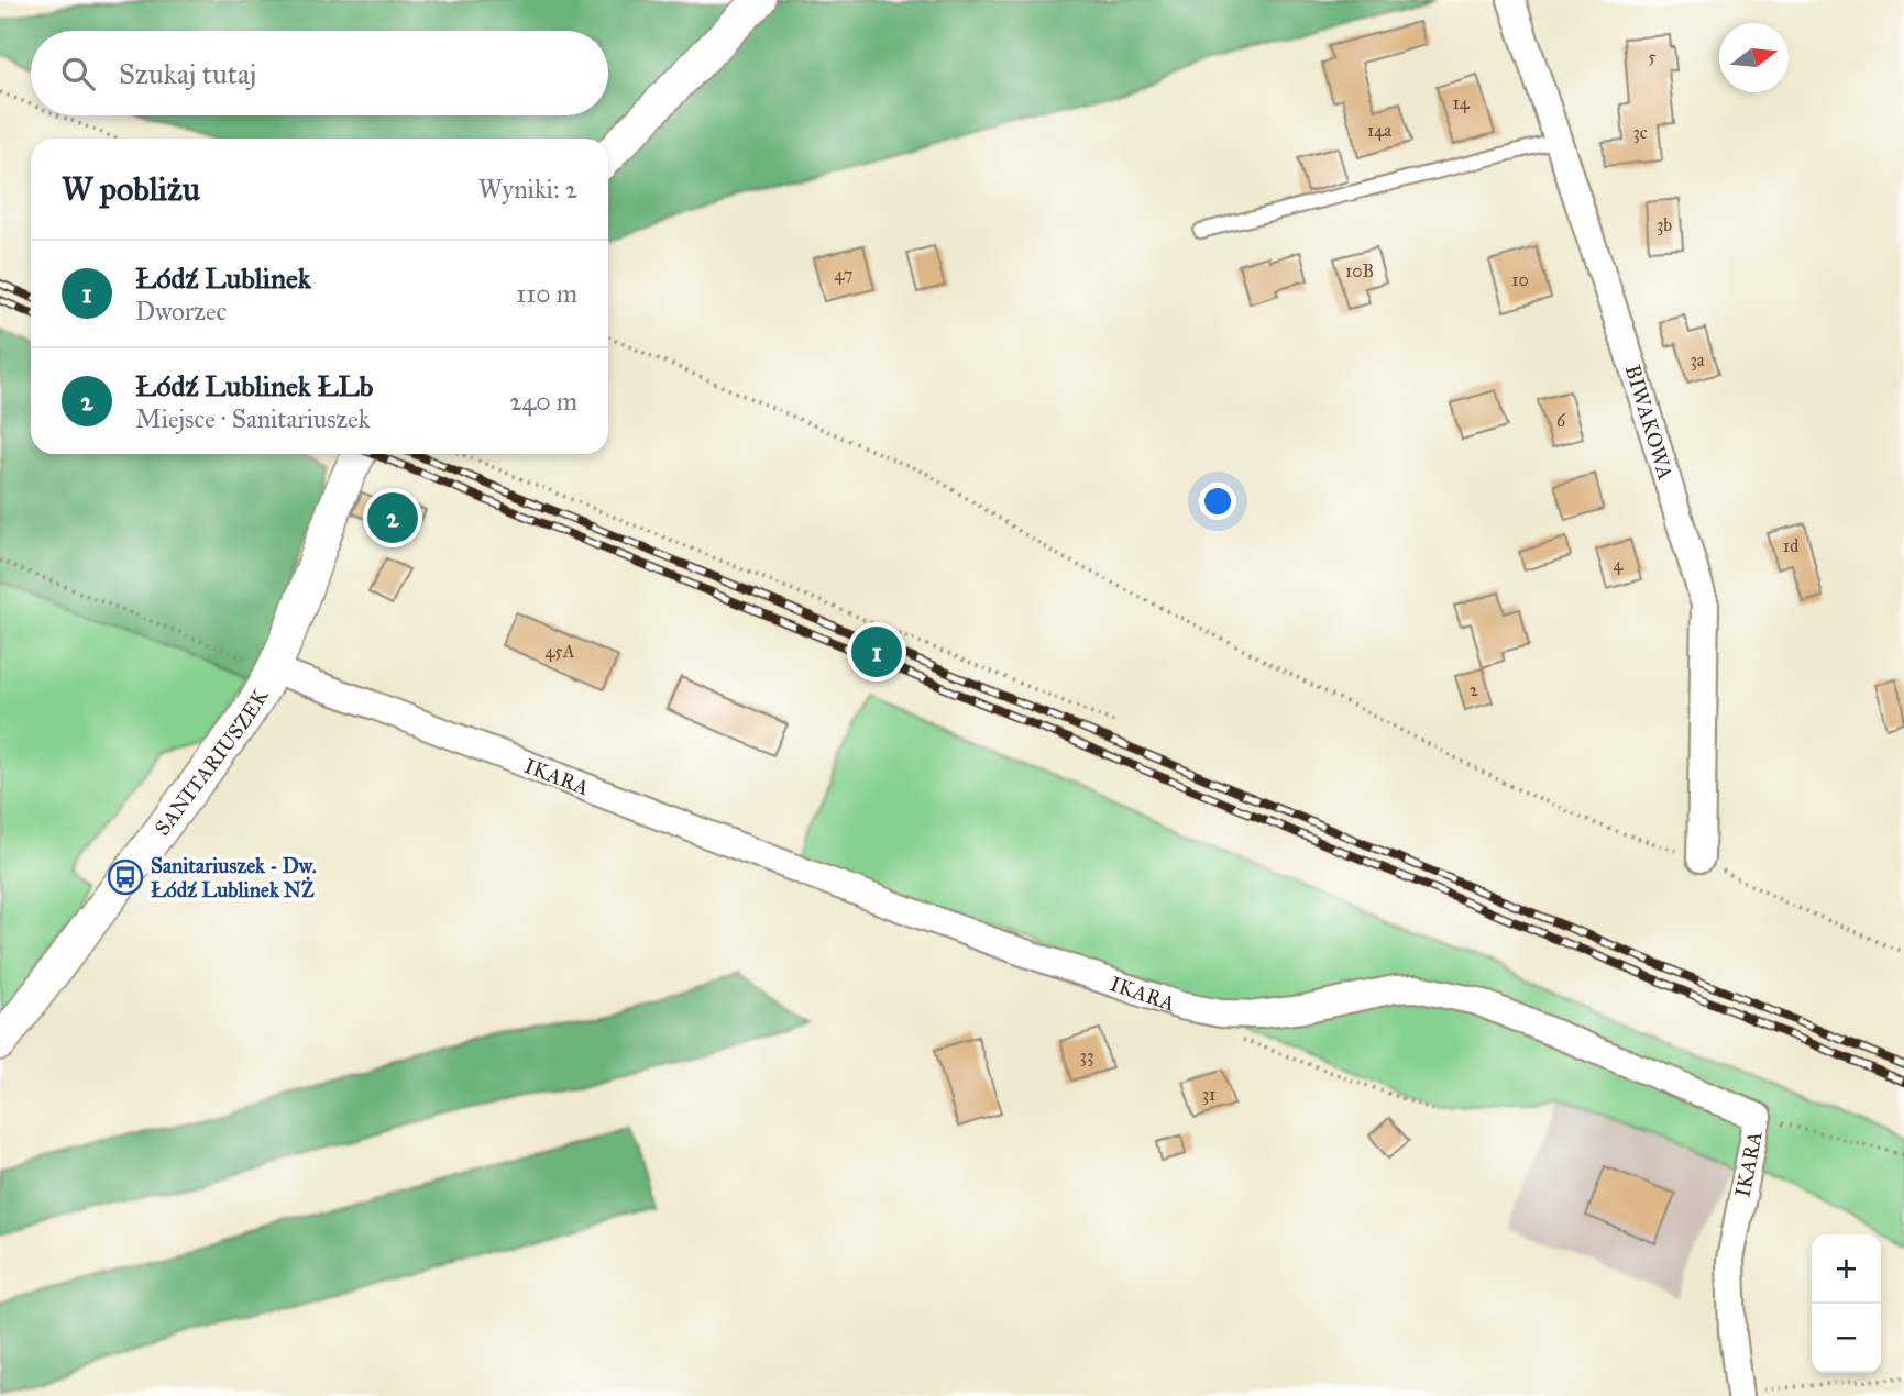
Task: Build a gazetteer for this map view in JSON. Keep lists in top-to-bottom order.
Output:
{
  "streets": {
    "street": ["BIWAKOWA", "SANITARIUSZEK", "IKARA"]
  },
  "crossings": [
    ["SANITARIUSZEK", "IKARA"]
  ],
  "places": {
    "bus stop": ["Sanitariuszek - Dw. Łódź Lublinek NŻ"]
  },
  "house_numbers": [
    "5",
    "14",
    "14a",
    "3c",
    "3b",
    "10B",
    "47",
    "10",
    "3a",
    "6",
    "1d",
    "4",
    "45A",
    "2",
    "33",
    "31"
  ],
  "north": "right",
  "page": {
    "search": "Szukaj tutaj",
    "heading": ["W pobliżu", "Wyniki: 2"],
    "list": [
      {
        "mark": "1",
        "name": "Łódź Lublinek",
        "note": "Dworzec",
        "value": "110 m"
      },
      {
        "mark": "2",
        "name": "Łódź Lublinek ŁLb",
        "note": "Miejsce · Sanitariuszek",
        "value": "240 m"
      }
    ],
    "pins": ["2", "1"],
    "map_buttons": ["+", "−"]
  }
}
